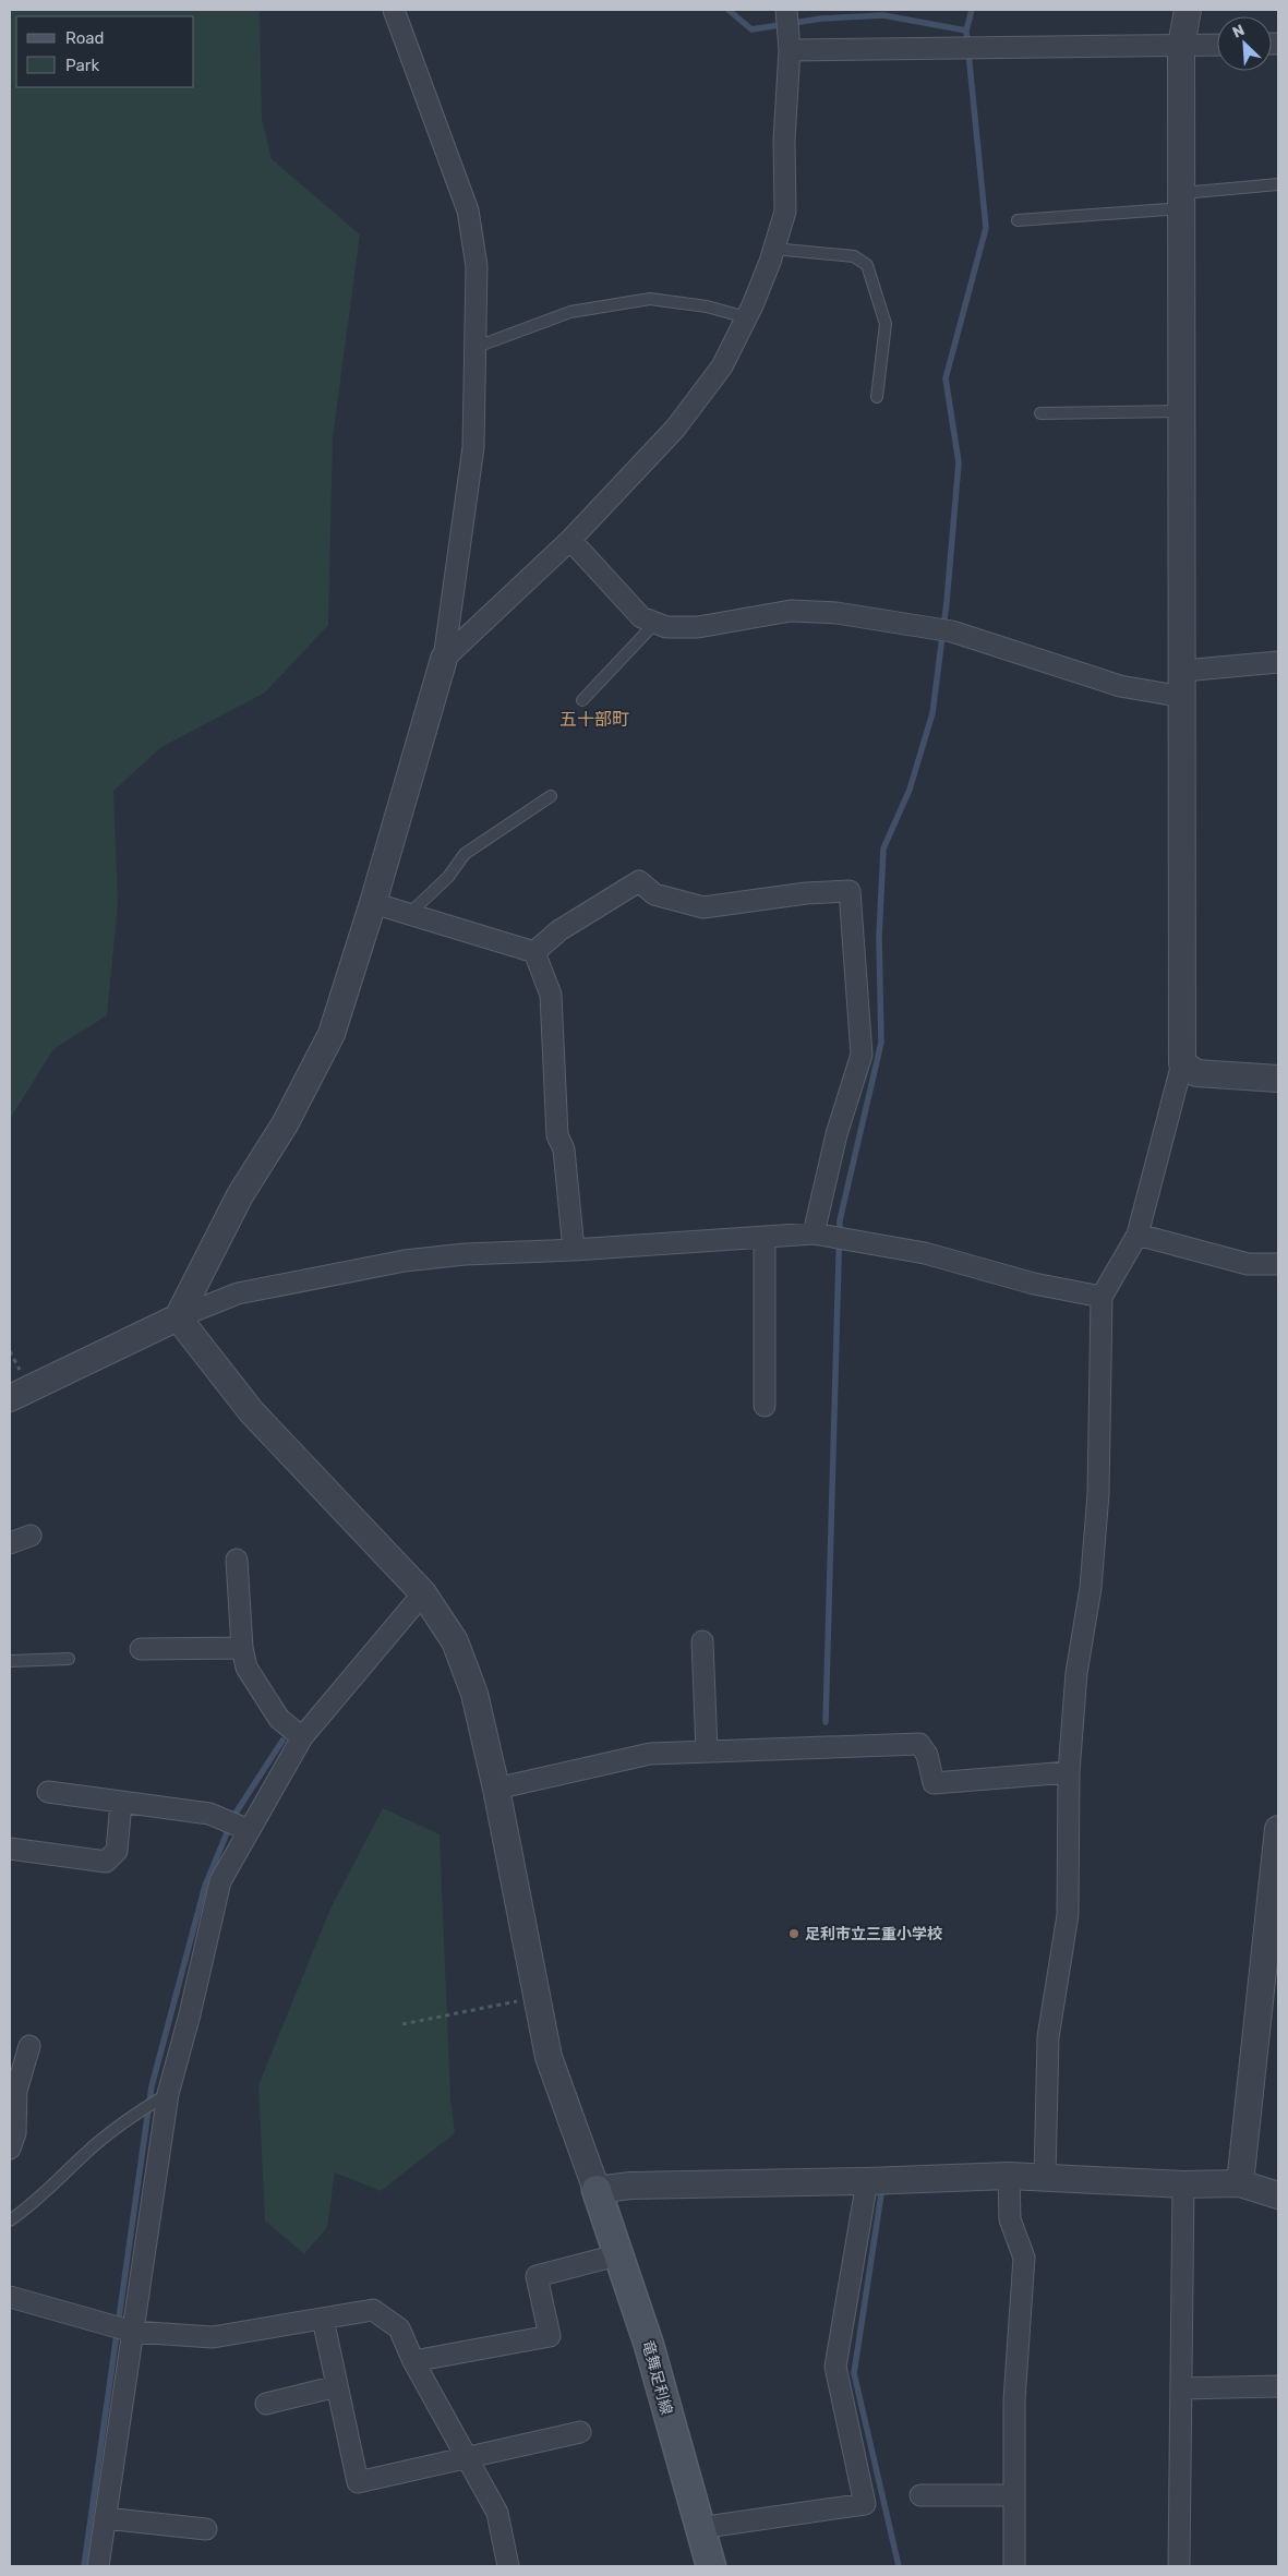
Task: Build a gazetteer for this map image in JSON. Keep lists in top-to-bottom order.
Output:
{
  "streets": {
    "main road": ["竜舞足利線"]
  },
  "districts": ["五十部町"],
  "places": ["足利市立三重小学校"],
  "legend": ["Road", "Park"],
  "north": "top left"
}
